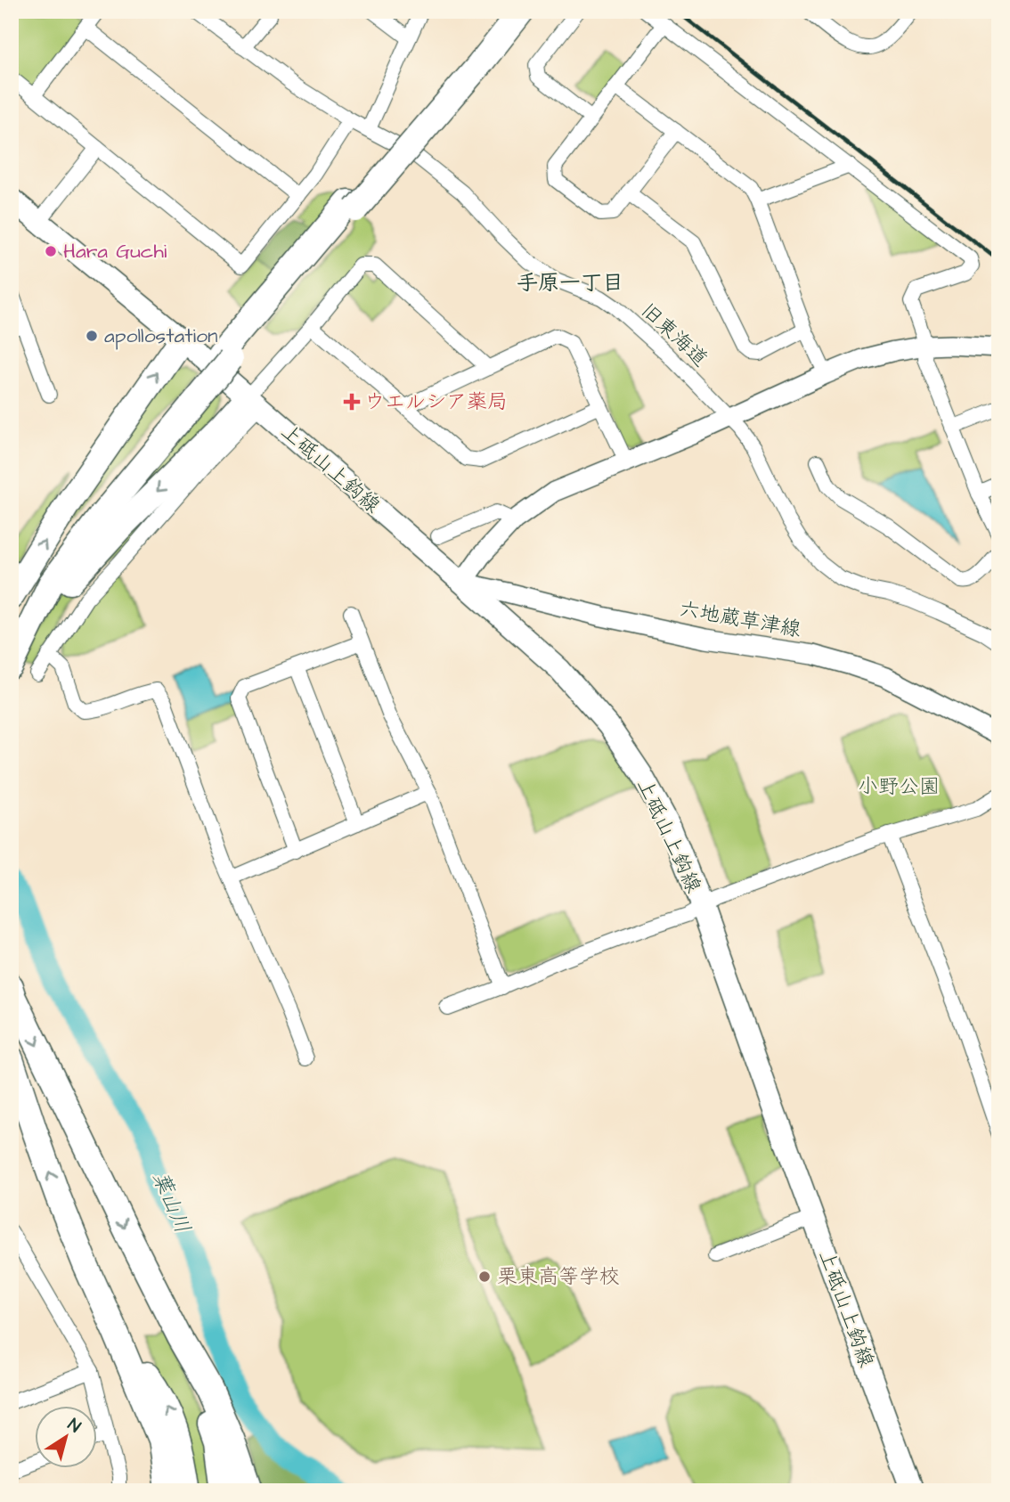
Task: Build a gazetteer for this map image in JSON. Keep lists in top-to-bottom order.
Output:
{
  "streets": {
    "main road": ["上砥山上鈎線"],
    "street": ["旧東海道", "六地蔵草津線"]
  },
  "crossings": [
    ["上砥山上鈎線", "六地蔵草津線"]
  ],
  "districts": ["手原一丁目"],
  "water": ["葉山川"],
  "parks": ["小野公園"],
  "places": {
    "other": ["Hara Guchi", "apollostation", "栗東高等学校"],
    "health": ["ウエルシア薬局"]
  },
  "north": "top right"
}
